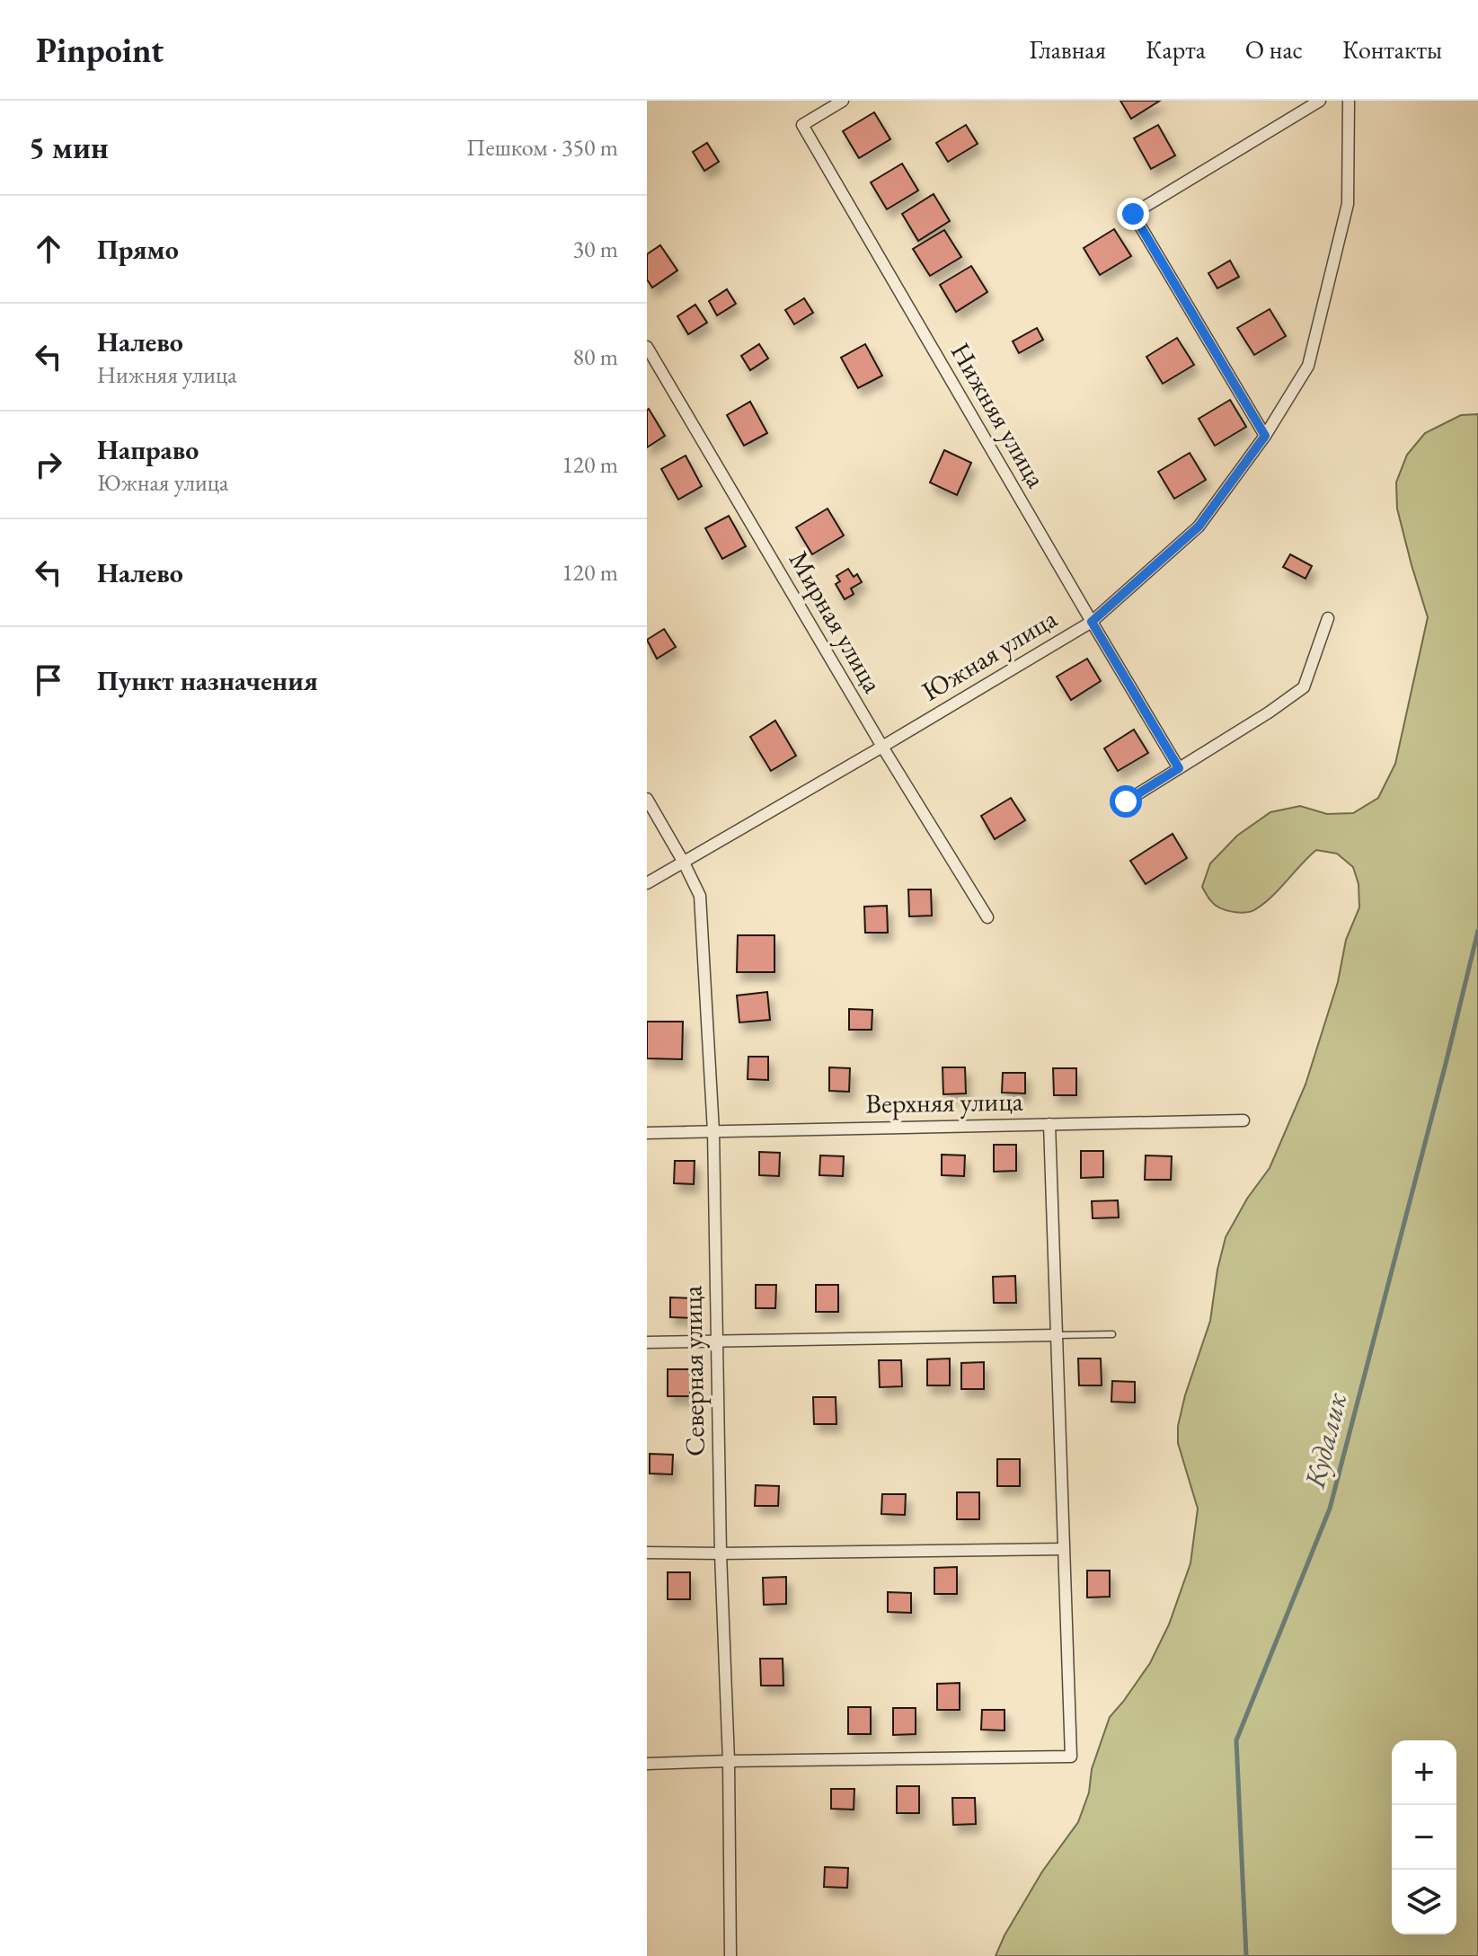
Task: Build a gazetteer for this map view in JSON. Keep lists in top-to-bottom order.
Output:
{
  "streets": {
    "street": [
      "Нижняя улица",
      "Мирная улица",
      "Южная улица",
      "Верхняя улица",
      "Северная улица"
    ]
  },
  "crossings": [
    ["Нижняя улица", "Южная улица"],
    ["Мирная улица", "Южная улица"],
    ["Южная улица", "Северная улица"],
    ["Верхняя улица", "Северная улица"]
  ],
  "water": ["Кудалик"],
  "page": {
    "header": "Pinpoint",
    "nav": [
      "Главная",
      "Карта",
      "О нас",
      "Контакты"
    ],
    "heading": ["5 мин", "Пешком · 350 m"],
    "list": [
      ["Прямо", "30 m"],
      ["Налево", "Нижняя улица", "80 m"],
      ["Направо", "Южная улица", "120 m"],
      ["Налево", "120 m"],
      "Пункт назначения"
    ],
    "map_buttons": ["+", "−"]
  }
}
